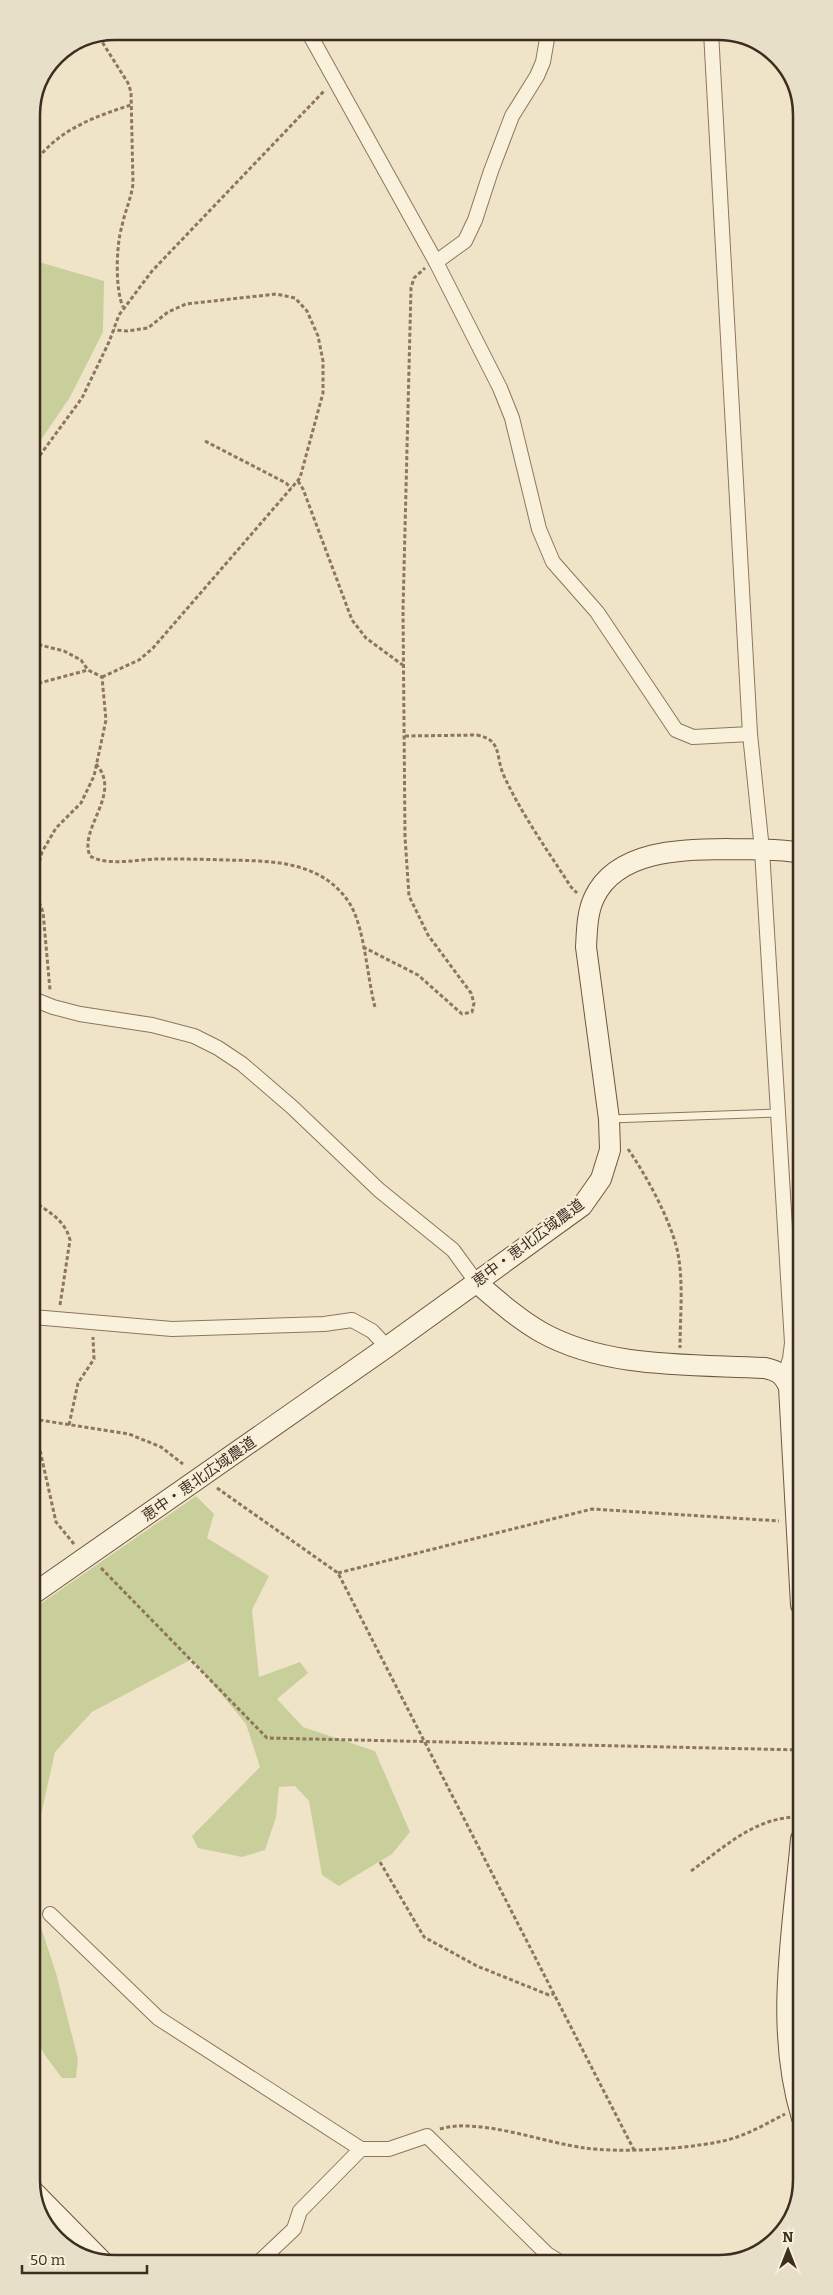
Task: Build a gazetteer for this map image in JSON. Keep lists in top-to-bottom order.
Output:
{
  "streets": {
    "street": ["恵中・恵北広域農道"]
  },
  "scale_bar": "50 m",
  "north": "top"
}
